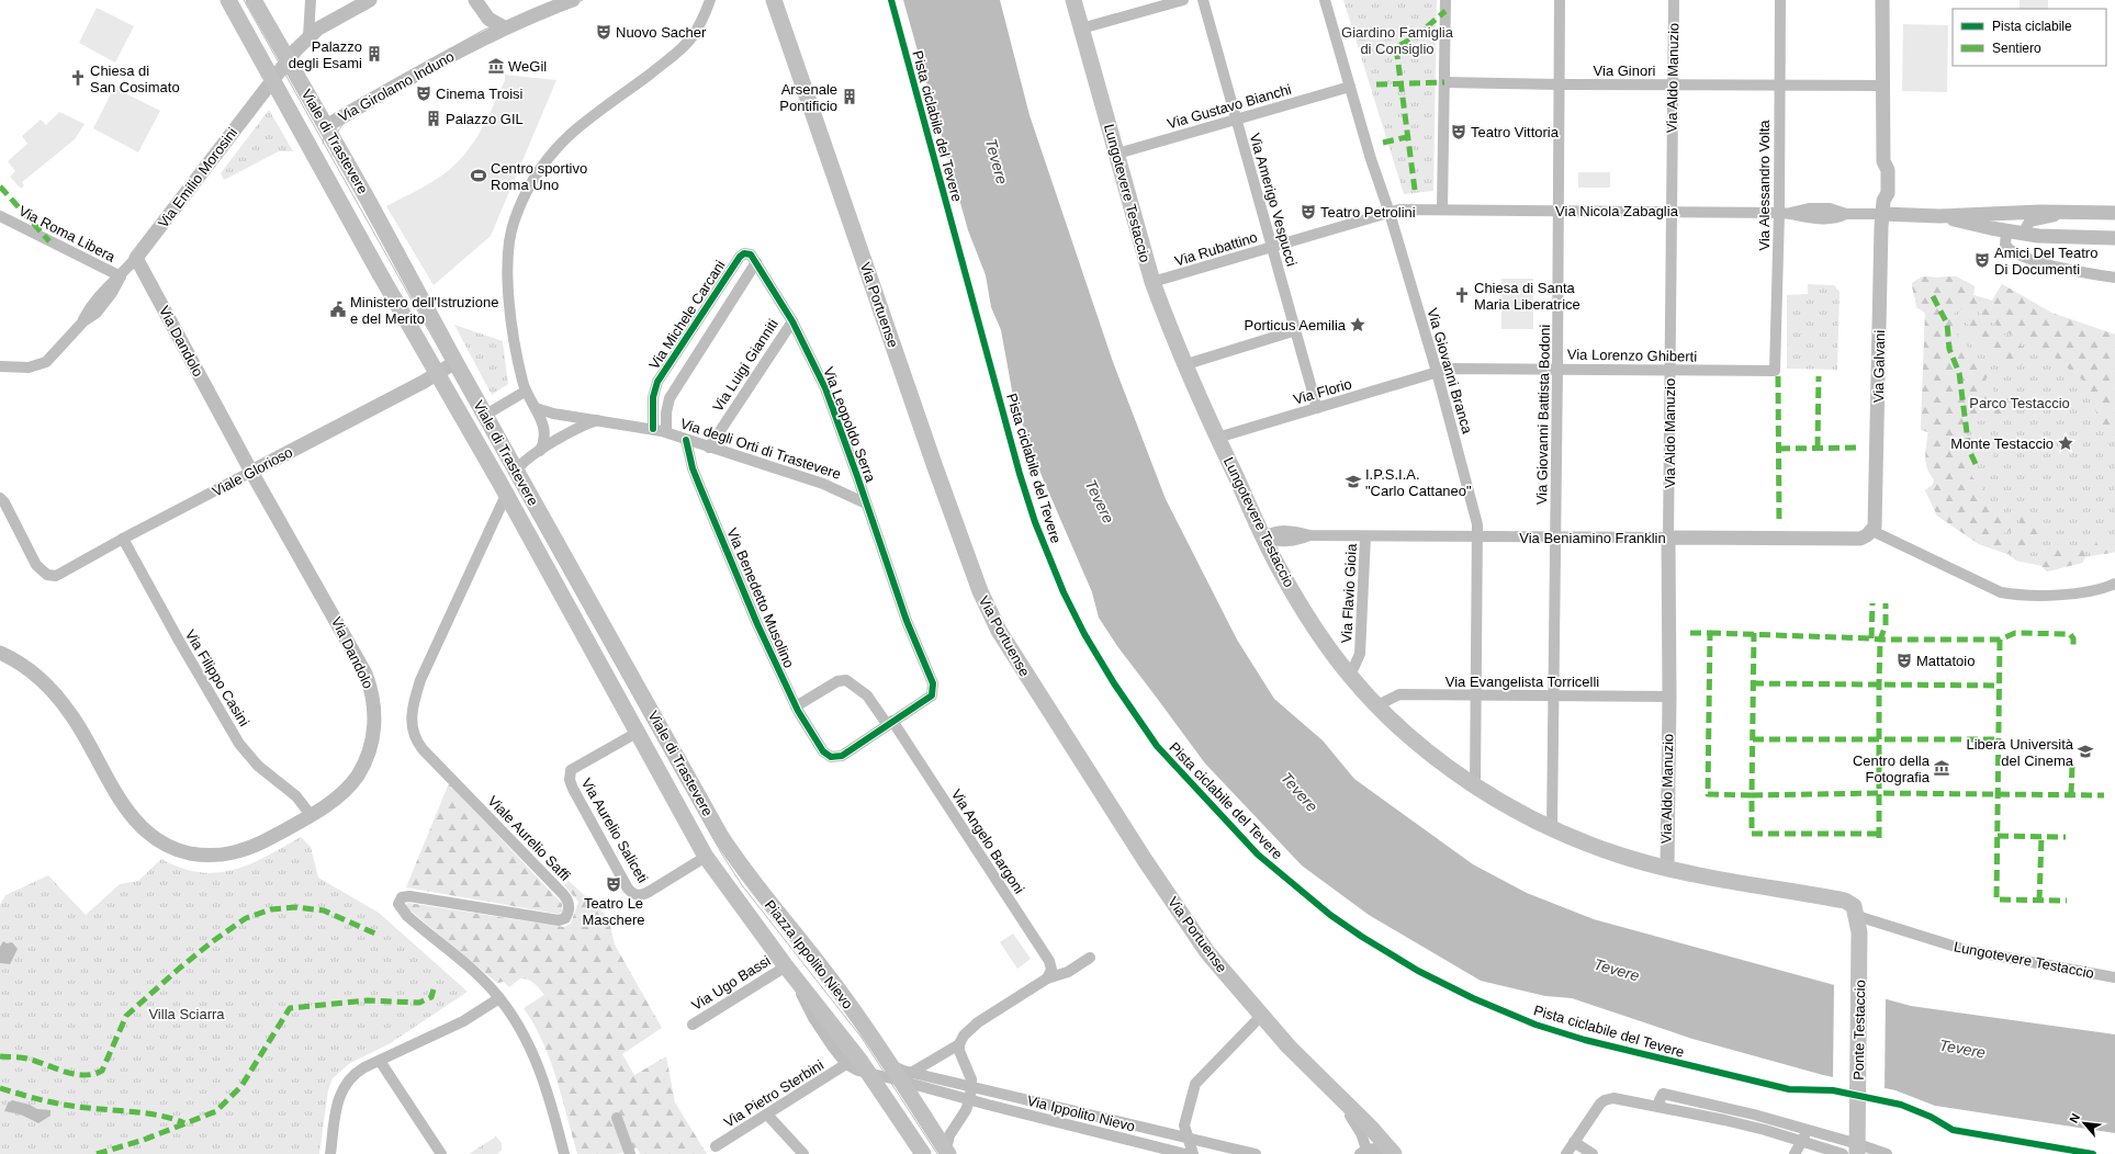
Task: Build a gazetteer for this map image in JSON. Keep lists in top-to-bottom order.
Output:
{
  "streets": {
    "main road": [
      "Via Girolamo Induno",
      "Viale di Trastevere",
      "Lungotevere Testaccio",
      "Via Portuense",
      "Piazza Ippolito Nievo",
      "Ponte Testaccio"
    ],
    "street": [
      "Via Ginori",
      "Via Aldo Manuzio",
      "Via Gustavo Bianchi",
      "Via Emilio Morosini",
      "Via Alessandro Volta",
      "Via Amerigo Vespucci",
      "Via Nicola Zabaglia",
      "Via Roma Libera",
      "Via Rubattino",
      "Via Michele Carcani",
      "Via Dandolo",
      "Via Lorenzo Ghiberti",
      "Via Luigi Gianniti",
      "Via Galvani",
      "Via Giovanni Branca",
      "Via Florio",
      "Via Giovanni Battista Bodoni",
      "Via Leopoldo Serra",
      "Via degli Orti di Trastevere",
      "Viale Glorioso",
      "Via Beniamino Franklin",
      "Via Flavio Gioia",
      "Via Benedetto Musolino",
      "Via Filippo Casini",
      "Via Evangelista Torricelli",
      "Via Aurelio Saliceti",
      "Viale Aurelio Saffi",
      "Via Angelo Bargoni",
      "Via Ugo Bassi",
      "Via Pietro Sterbini",
      "Via Ippolito Nievo"
    ],
    "cycle path": ["Pista ciclabile del Tevere"]
  },
  "crossings": [
    ["Via Ginori", "Via Aldo Manuzio"],
    ["Via Ginori", "Via Alessandro Volta"],
    ["Via Ginori", "Via Galvani"],
    ["Via Ginori", "Via Giovanni Battista Bodoni"],
    ["Via Aldo Manuzio", "Lungotevere Testaccio"],
    ["Via Aldo Manuzio", "Via Nicola Zabaglia"],
    ["Via Aldo Manuzio", "Via Lorenzo Ghiberti"],
    ["Via Aldo Manuzio", "Via Beniamino Franklin"],
    ["Via Aldo Manuzio", "Via Evangelista Torricelli"],
    ["Via Girolamo Induno", "Viale di Trastevere"],
    ["Via Gustavo Bianchi", "Lungotevere Testaccio"],
    ["Via Gustavo Bianchi", "Via Amerigo Vespucci"],
    ["Via Gustavo Bianchi", "Via Giovanni Branca"],
    ["Viale di Trastevere", "Via Emilio Morosini"],
    ["Viale di Trastevere", "Viale Glorioso"],
    ["Viale di Trastevere", "Via Aurelio Saliceti"],
    ["Viale di Trastevere", "Viale Aurelio Saffi"],
    ["Viale di Trastevere", "Piazza Ippolito Nievo"],
    ["Via Emilio Morosini", "Via Roma Libera"],
    ["Via Emilio Morosini", "Via Dandolo"],
    ["Via Alessandro Volta", "Via Nicola Zabaglia"],
    ["Via Alessandro Volta", "Via Lorenzo Ghiberti"],
    ["Lungotevere Testaccio", "Via Rubattino"],
    ["Lungotevere Testaccio", "Via Giovanni Branca"],
    ["Lungotevere Testaccio", "Via Florio"],
    ["Lungotevere Testaccio", "Via Giovanni Battista Bodoni"],
    ["Lungotevere Testaccio", "Via Beniamino Franklin"],
    ["Lungotevere Testaccio", "Via Flavio Gioia"],
    ["Lungotevere Testaccio", "Via Evangelista Torricelli"],
    ["Lungotevere Testaccio", "Ponte Testaccio"],
    ["Via Amerigo Vespucci", "Via Rubattino"],
    ["Via Amerigo Vespucci", "Via Florio"],
    ["Via Nicola Zabaglia", "Via Rubattino"],
    ["Via Nicola Zabaglia", "Via Galvani"],
    ["Via Nicola Zabaglia", "Via Giovanni Branca"],
    ["Via Nicola Zabaglia", "Via Giovanni Battista Bodoni"],
    ["Via Rubattino", "Via Giovanni Branca"],
    ["Via Michele Carcani", "Via Leopoldo Serra"],
    ["Via Michele Carcani", "Via degli Orti di Trastevere"],
    ["Via Dandolo", "Viale Glorioso"],
    ["Via Dandolo", "Via Filippo Casini"],
    ["Via Lorenzo Ghiberti", "Via Giovanni Branca"],
    ["Via Lorenzo Ghiberti", "Via Florio"],
    ["Via Lorenzo Ghiberti", "Via Giovanni Battista Bodoni"],
    ["Via Luigi Gianniti", "Via Leopoldo Serra"],
    ["Via Luigi Gianniti", "Via degli Orti di Trastevere"],
    ["Via Galvani", "Via Beniamino Franklin"],
    ["Via Giovanni Branca", "Via Florio"],
    ["Via Giovanni Branca", "Via Beniamino Franklin"],
    ["Via Giovanni Branca", "Via Evangelista Torricelli"],
    ["Via Giovanni Battista Bodoni", "Via Beniamino Franklin"],
    ["Via Giovanni Battista Bodoni", "Via Evangelista Torricelli"],
    ["Via Leopoldo Serra", "Via degli Orti di Trastevere"],
    ["Via degli Orti di Trastevere", "Via Benedetto Musolino"],
    ["Viale Glorioso", "Via Filippo Casini"],
    ["Via Beniamino Franklin", "Via Flavio Gioia"],
    ["Via Benedetto Musolino", "Via Angelo Bargoni"],
    ["Via Aurelio Saliceti", "Piazza Ippolito Nievo"],
    ["Piazza Ippolito Nievo", "Via Ugo Bassi"],
    ["Piazza Ippolito Nievo", "Via Pietro Sterbini"]
  ],
  "water": ["Tevere"],
  "parks": ["Giardino Famiglia di Consiglio", "Parco Testaccio", "Villa Sciarra"],
  "places": {
    "theatre": [
      "Nuovo Sacher",
      "Cinema Troisi",
      "Teatro Vittoria",
      "Teatro Petrolini",
      "Amici Del Teatro Di Documenti",
      "Mattatoio",
      "Teatro Le Maschere"
    ],
    "building": ["Palazzo degli Esami", "Arsenale Pontificio", "Palazzo GIL"],
    "museum": ["WeGil", "Centro della Fotografia"],
    "church": ["Chiesa di San Cosimato", "Chiesa di Santa Maria Liberatrice"],
    "sports": ["Centro sportivo Roma Uno"],
    "public building": ["Ministero dell'Istruzione e del Merito"],
    "place": ["Porticus Aemilia", "Monte Testaccio"],
    "school or university": ["I.P.S.I.A. \"Carlo Cattaneo\"", "Libera Università del Cinema"]
  },
  "legend": ["Pista ciclabile", "Sentiero"],
  "north": "top left"
}
